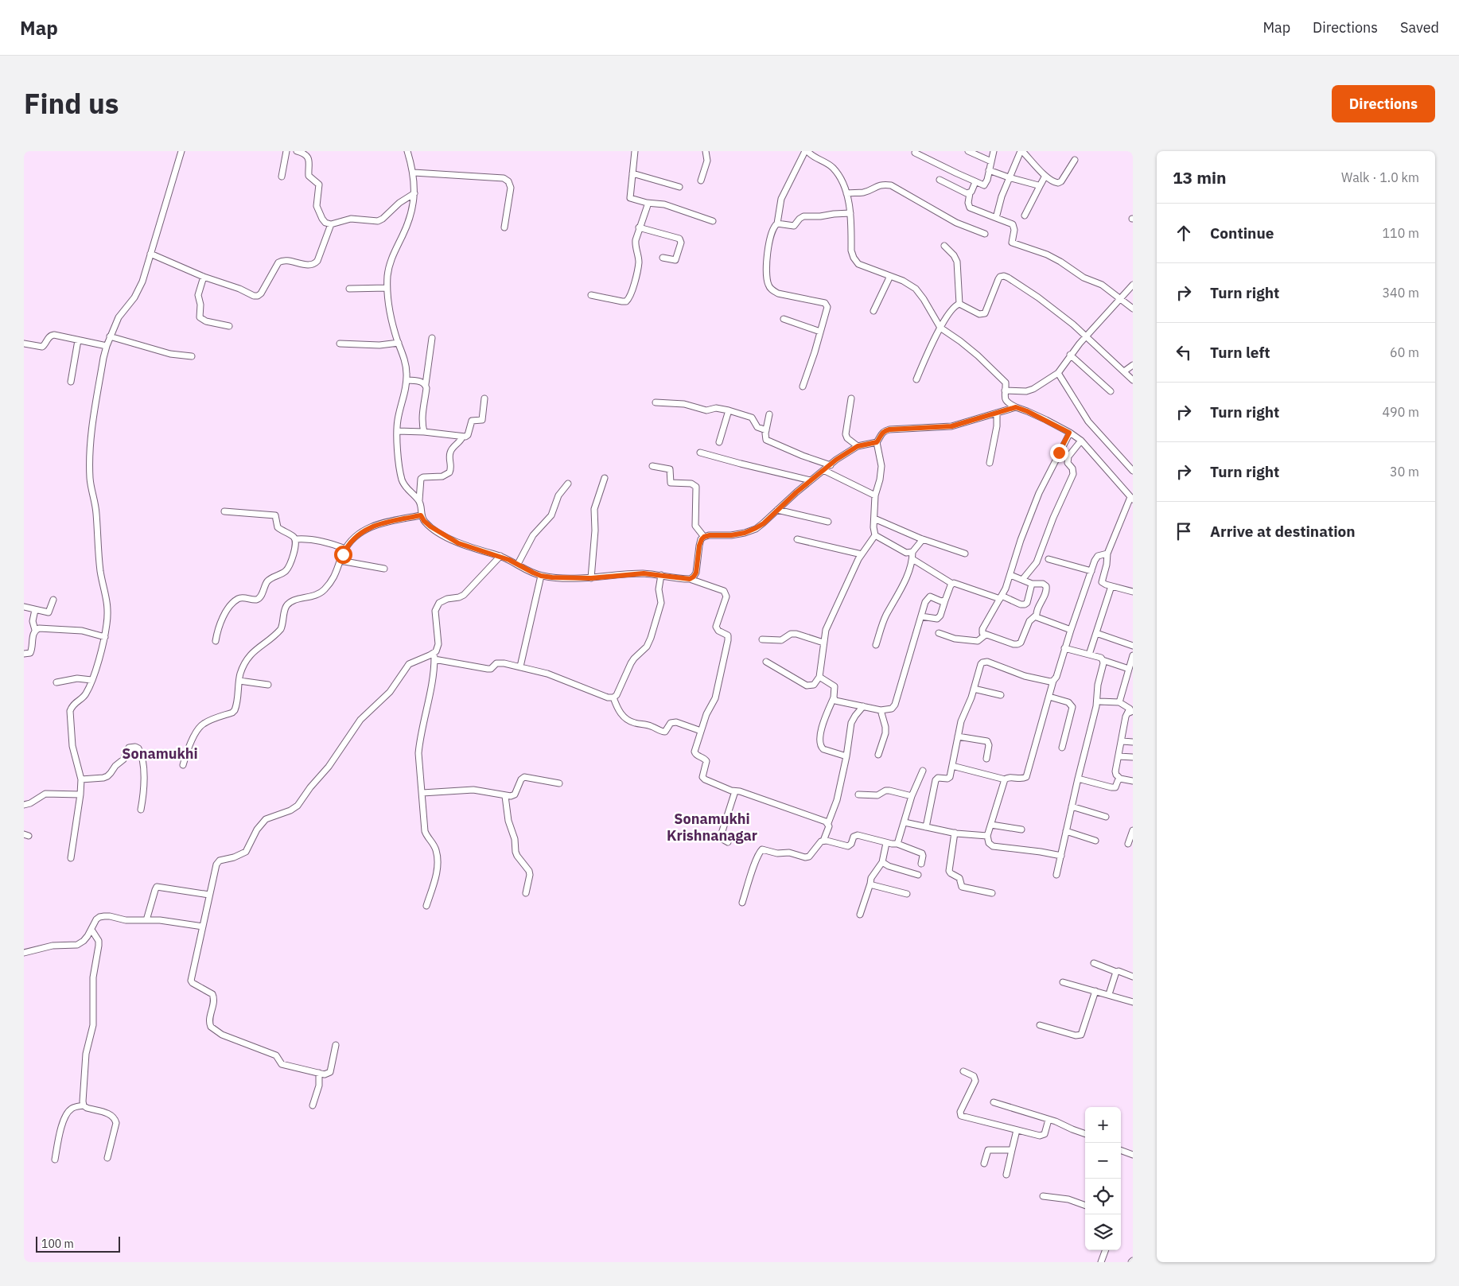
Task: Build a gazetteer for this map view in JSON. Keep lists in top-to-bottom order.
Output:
{
  "districts": ["Sonamukhi", "Sonamukhi Krishnanagar"],
  "scale_bar": "100 m",
  "page": {
    "header": "Map",
    "nav": ["Map", "Directions", "Saved"],
    "title": "Find us",
    "buttons": "Directions",
    "heading": ["13 min", "Walk · 1.0 km"],
    "list": [
      ["Continue", "110 m"],
      ["Turn right", "340 m"],
      ["Turn left", "60 m"],
      ["Turn right", "490 m"],
      ["Turn right", "30 m"],
      "Arrive at destination"
    ],
    "map_buttons": ["+", "−"],
    "scale": "100 m"
  }
}
